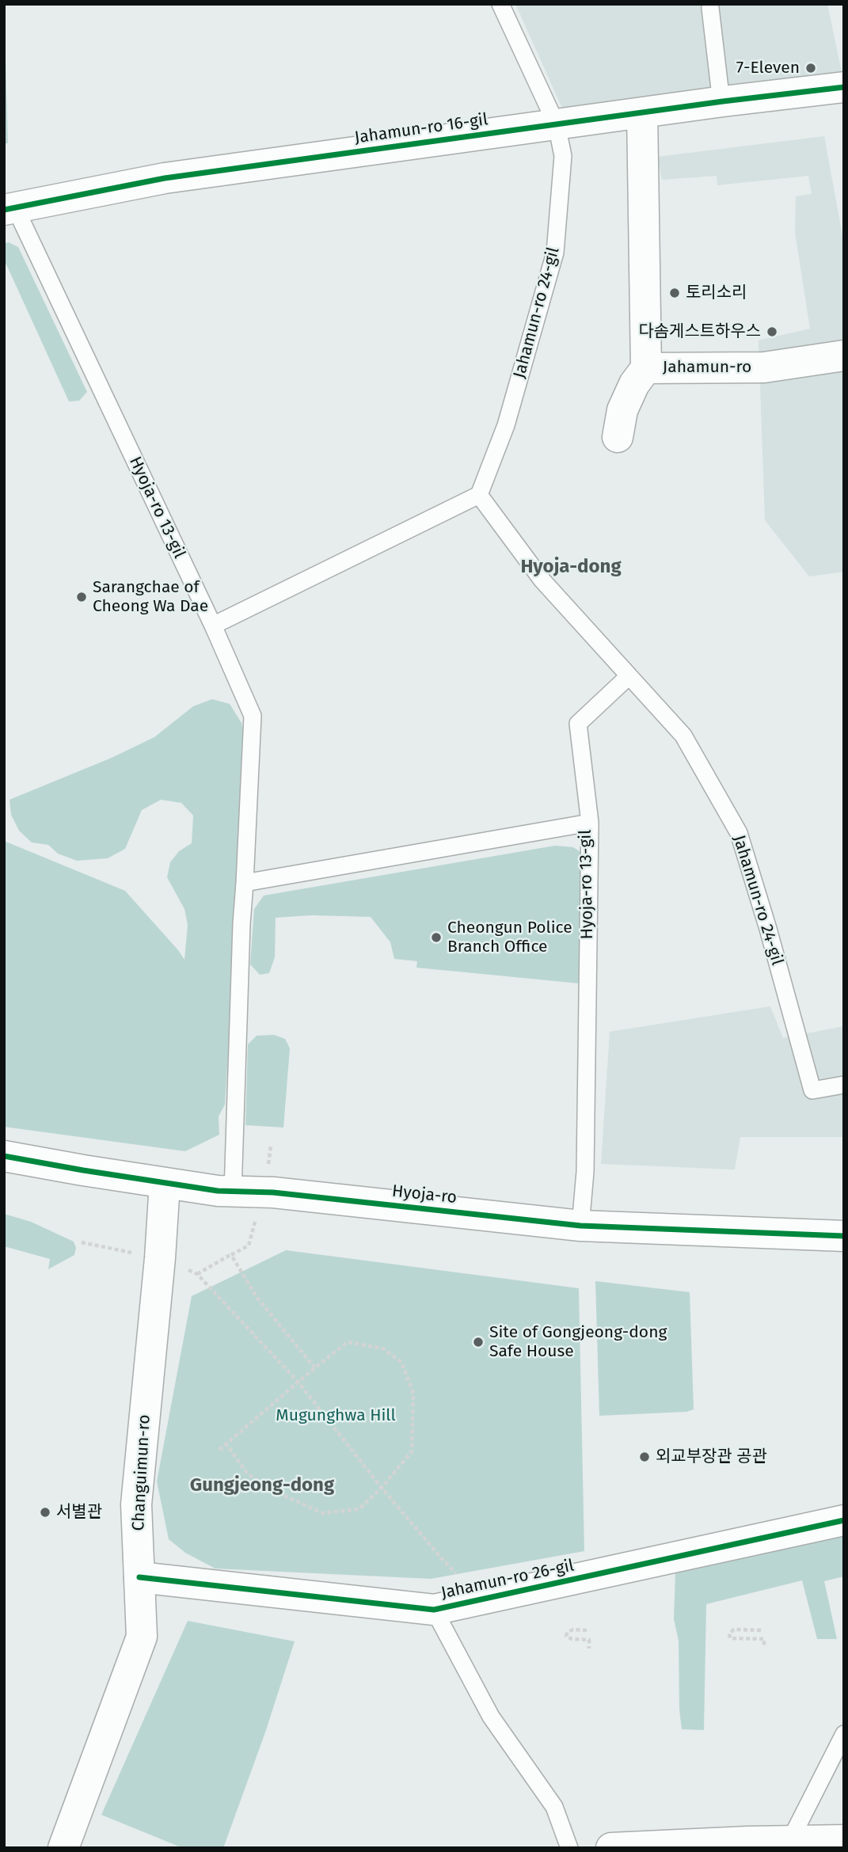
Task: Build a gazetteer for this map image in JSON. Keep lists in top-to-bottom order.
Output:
{
  "streets": {
    "street": [
      "Jahamun-ro 16-gil",
      "Jahamun-ro",
      "Hyoja-ro",
      "Changuimun-ro",
      "Jahamun-ro 26-gil"
    ],
    "lane": ["Jahamun-ro 24-gil", "Hyoja-ro 13-gil"]
  },
  "crossings": [
    ["Jahamun-ro 16-gil", "Jahamun-ro 24-gil"],
    ["Jahamun-ro 16-gil", "Hyoja-ro 13-gil"],
    ["Hyoja-ro 13-gil", "Hyoja-ro"],
    ["Hyoja-ro", "Changuimun-ro"],
    ["Changuimun-ro", "Jahamun-ro 26-gil"]
  ],
  "districts": ["Hyoja-dong", "Gungjeong-dong"],
  "parks": ["Mugunghwa Hill"],
  "places": [
    "7-Eleven",
    "토리소리",
    "다솜게스트하우스",
    "Sarangchae of Cheong Wa Dae",
    "Cheongun Police Branch Office",
    "Site of Gongjeong-dong Safe House",
    "외교부장관 공관",
    "서별관"
  ]
}
